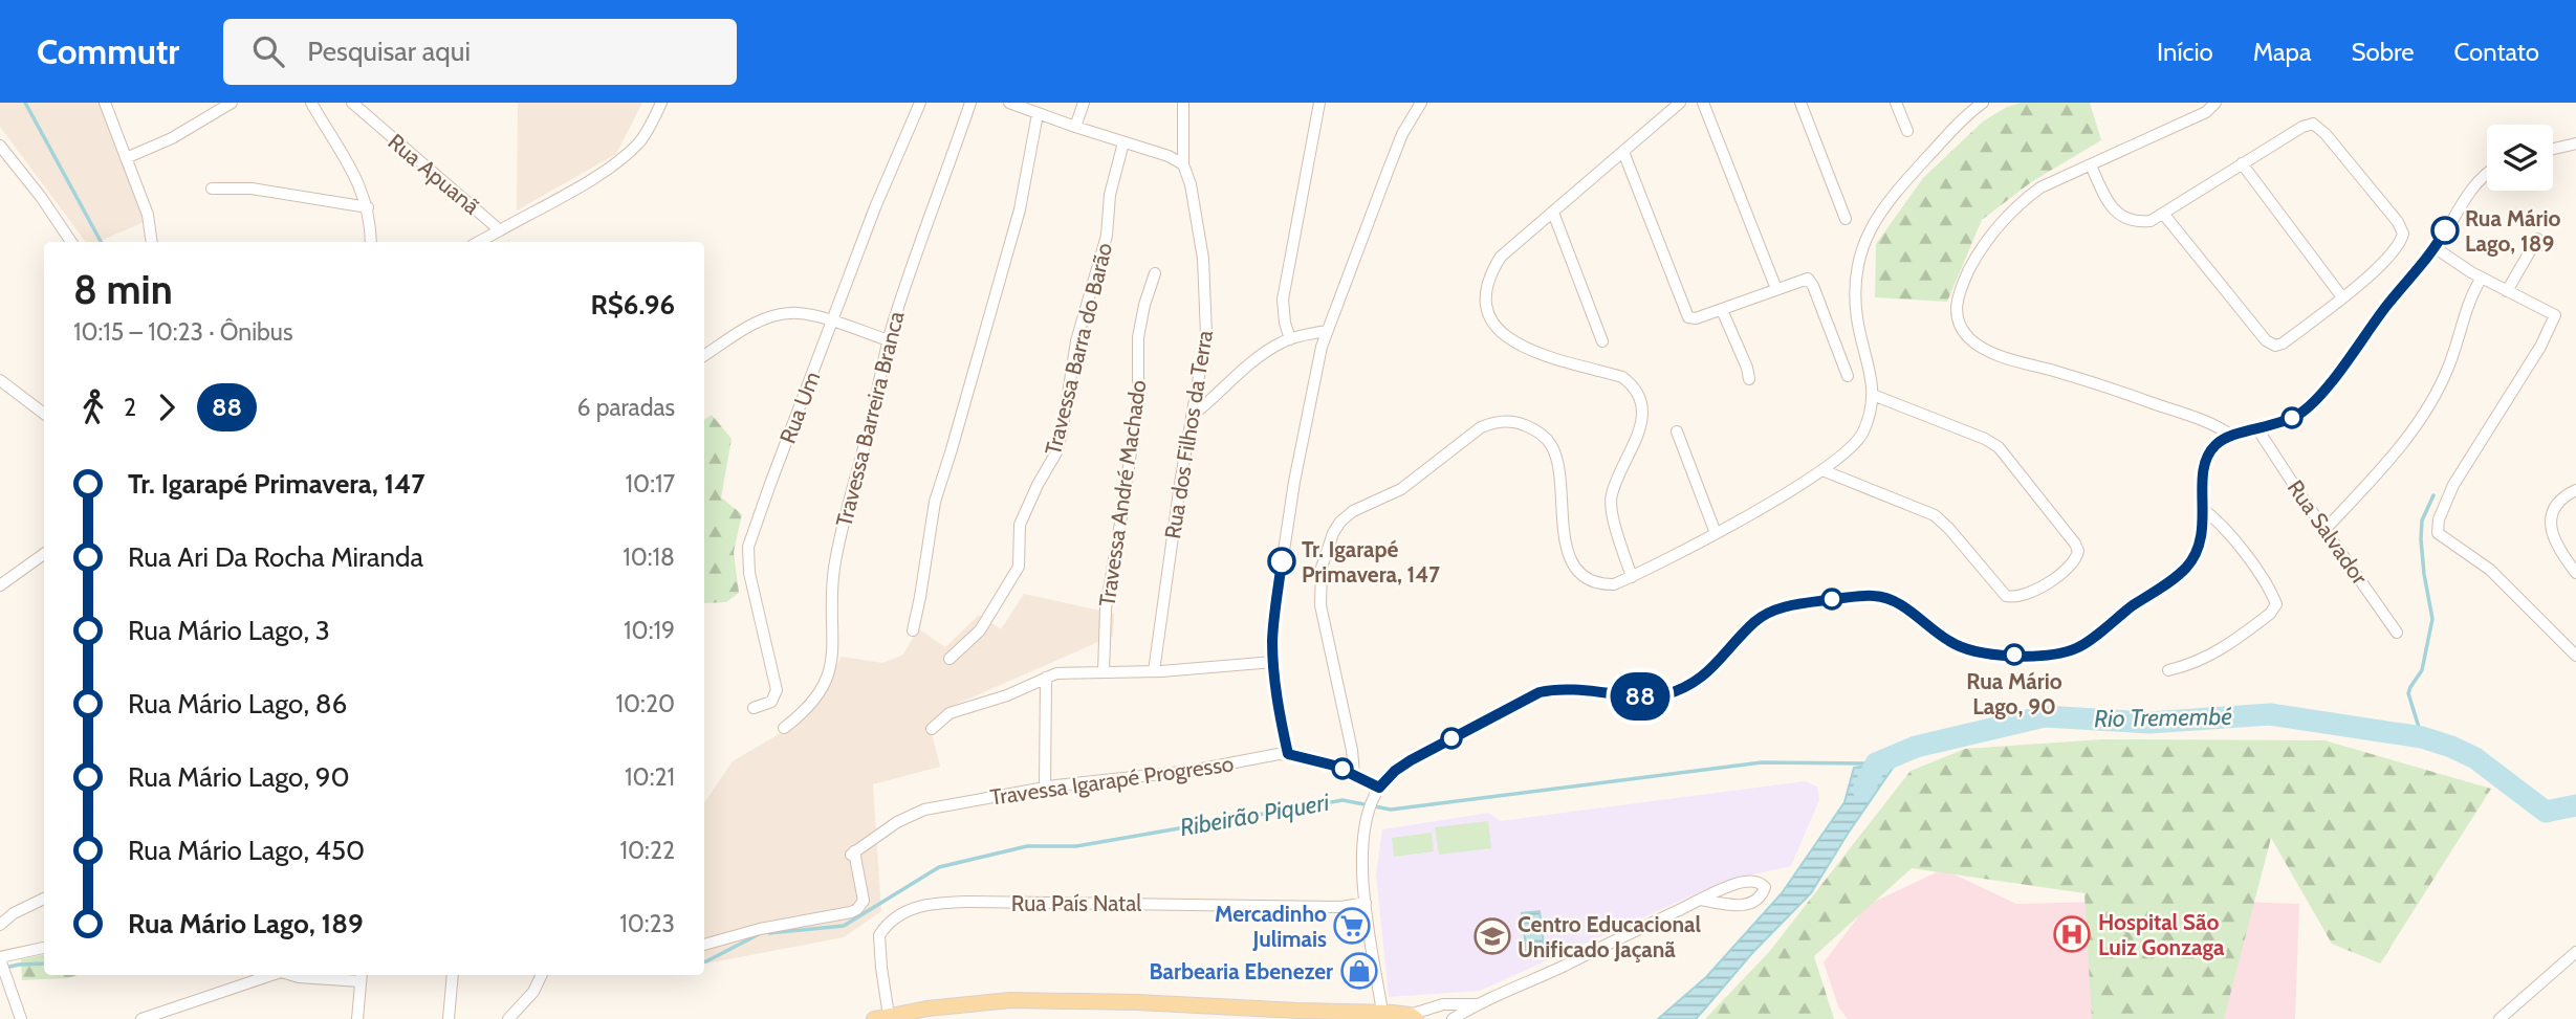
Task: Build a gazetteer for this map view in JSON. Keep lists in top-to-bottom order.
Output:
{
  "streets": {
    "street": [
      "Rua Apuanã",
      "Travessa Barra do Barão",
      "Rua Um",
      "Travessa Barreira Branca",
      "Rua dos Filhos da Terra",
      "Travessa André Machado",
      "Rua Salvador",
      "Travessa Igarapé Progresso",
      "Rua País Natal"
    ]
  },
  "water": ["Rio Tremembé", "Ribeirão Piqueri"],
  "places": {
    "other": ["Rua Mário Lago, 189", "Tr. Igarapé Primavera, 147", "Rua Mário Lago, 90"],
    "supermarket": ["Mercadinho Julimais"],
    "hospital": ["Hospital São Luiz Gonzaga"],
    "school or university": ["Centro Educacional Unificado Jaçanã"],
    "shop": ["Barbearia Ebenezer"]
  },
  "lines": ["bus line 88"],
  "page": {
    "header": "Commutr",
    "search": "Pesquisar aqui",
    "nav": [
      "Início",
      "Mapa",
      "Sobre",
      "Contato"
    ],
    "on_map": "88",
    "heading": ["8 min", "10:15 – 10:23 · Ônibus", "R$6.96"],
    "legs": ["2", "88", "6 paradas"],
    "list": [
      {
        "name": "Tr. Igarapé Primavera, 147",
        "value": "10:17"
      },
      {
        "name": "Rua Ari Da Rocha Miranda",
        "value": "10:18"
      },
      {
        "name": "Rua Mário Lago, 3",
        "value": "10:19"
      },
      {
        "name": "Rua Mário Lago, 86",
        "value": "10:20"
      },
      {
        "name": "Rua Mário Lago, 90",
        "value": "10:21"
      },
      {
        "name": "Rua Mário Lago, 450",
        "value": "10:22"
      },
      {
        "name": "Rua Mário Lago, 189",
        "value": "10:23"
      }
    ]
  }
}
